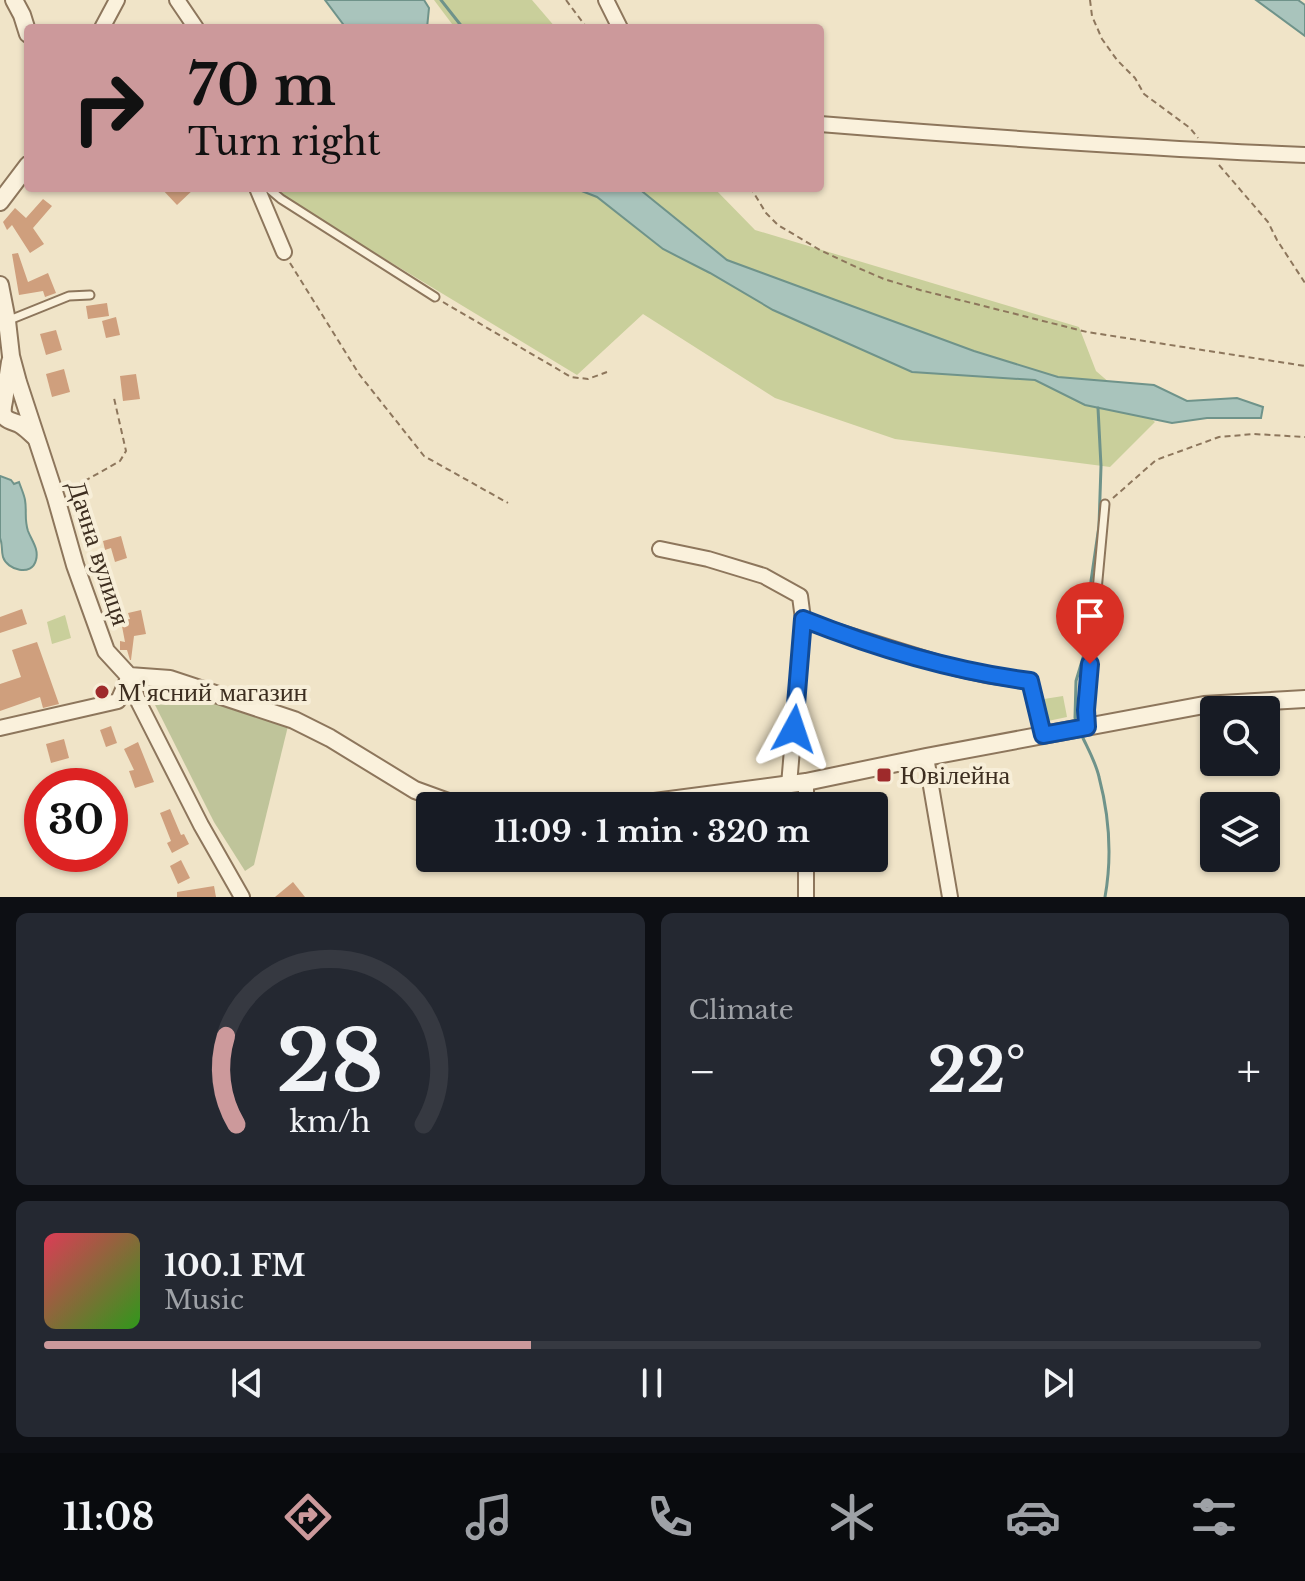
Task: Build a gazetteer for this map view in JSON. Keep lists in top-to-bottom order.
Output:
{
  "streets": {
    "street": ["Дачна вулиця"]
  },
  "places": {
    "other": ["М'ясний магазин"],
    "transit": ["Ювілейна"]
  },
  "page": {
    "turn": ["70 m", "Turn right"],
    "limit": "30",
    "trip": "11:09 · 1 min · 320 m",
    "tile": "Climate",
    "heat": ["−", "22°", "+"],
    "song": ["100.1 FM", "Music"],
    "tabs": "11:08",
    "gauge": ["28", "km/h"]
  }
}
